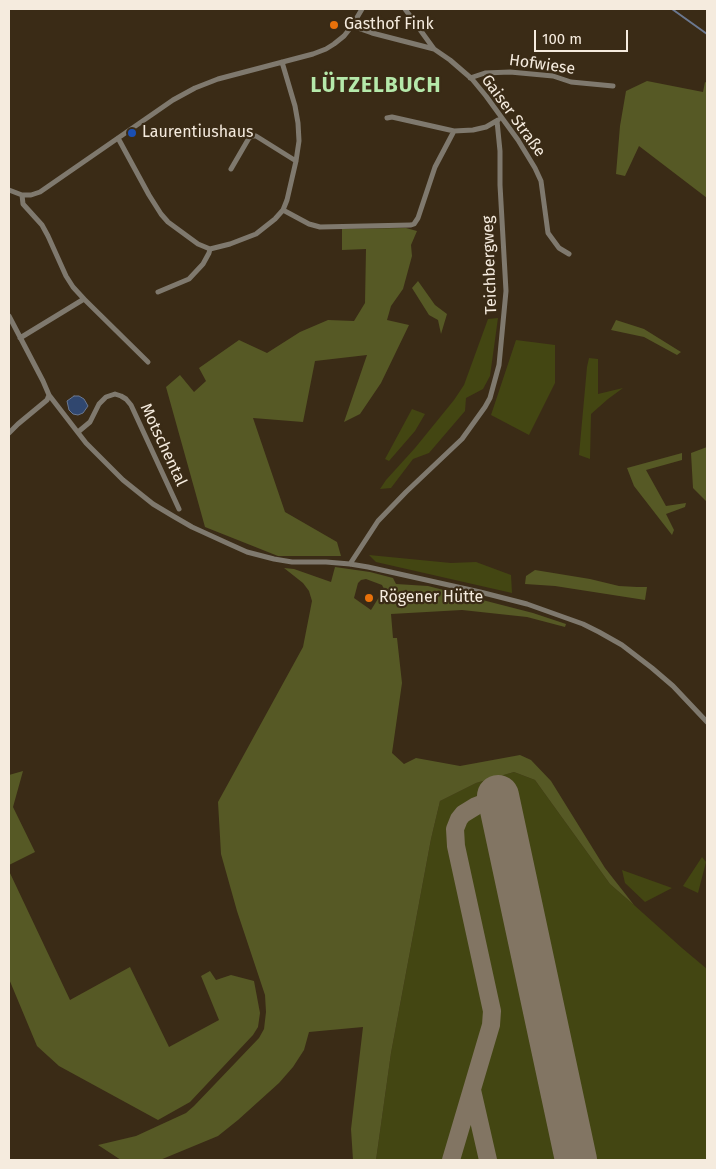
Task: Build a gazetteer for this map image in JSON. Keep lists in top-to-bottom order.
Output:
{
  "streets": {
    "street": [
      "Hofwiese",
      "Gaiser Straße",
      "Teichbergweg",
      "Motschental"
    ]
  },
  "crossings": [
    ["Hofwiese", "Gaiser Straße"],
    ["Gaiser Straße", "Teichbergweg"]
  ],
  "districts": ["LÜTZELBUCH"],
  "places": ["Gasthof Fink", "Laurentiushaus", "Rögener Hütte"],
  "scale_bar": "100 m"
}
